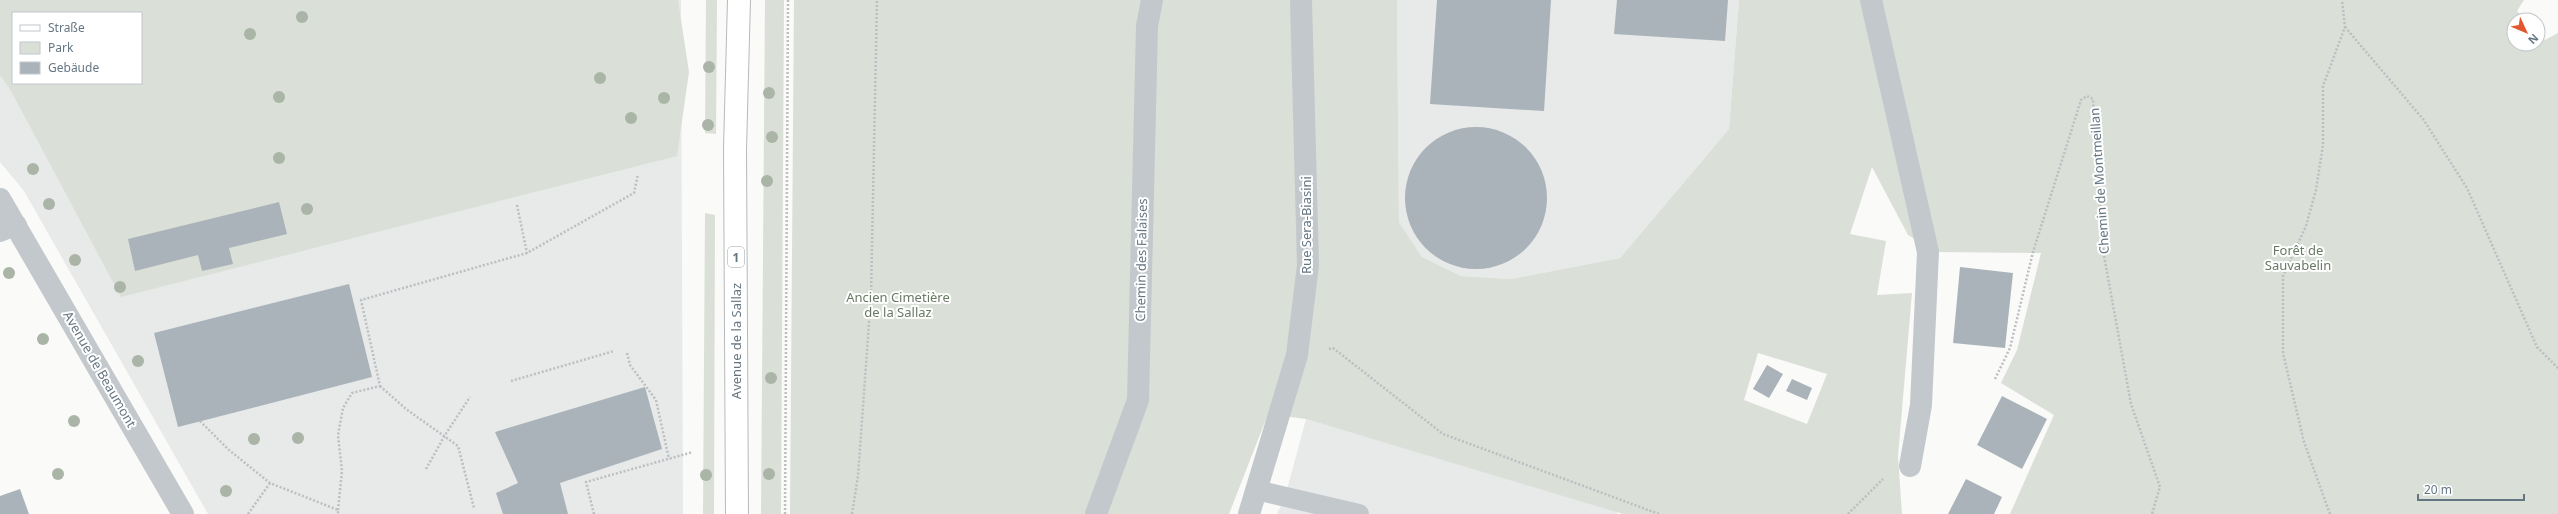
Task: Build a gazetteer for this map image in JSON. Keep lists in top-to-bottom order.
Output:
{
  "streets": {
    "main road": ["1", "Avenue de la Sallaz"],
    "street": ["Rue Sera-Biasini", "Chemin des Falaises", "Avenue de Beaumont"],
    "path": ["Chemin de Montmeillan"]
  },
  "parks": ["Forêt de Sauvabelin", "Ancien Cimetière de la Sallaz"],
  "legend": ["Straße", "Park", "Gebäude"],
  "scale_bar": "20 m",
  "north": "bottom right"
}
